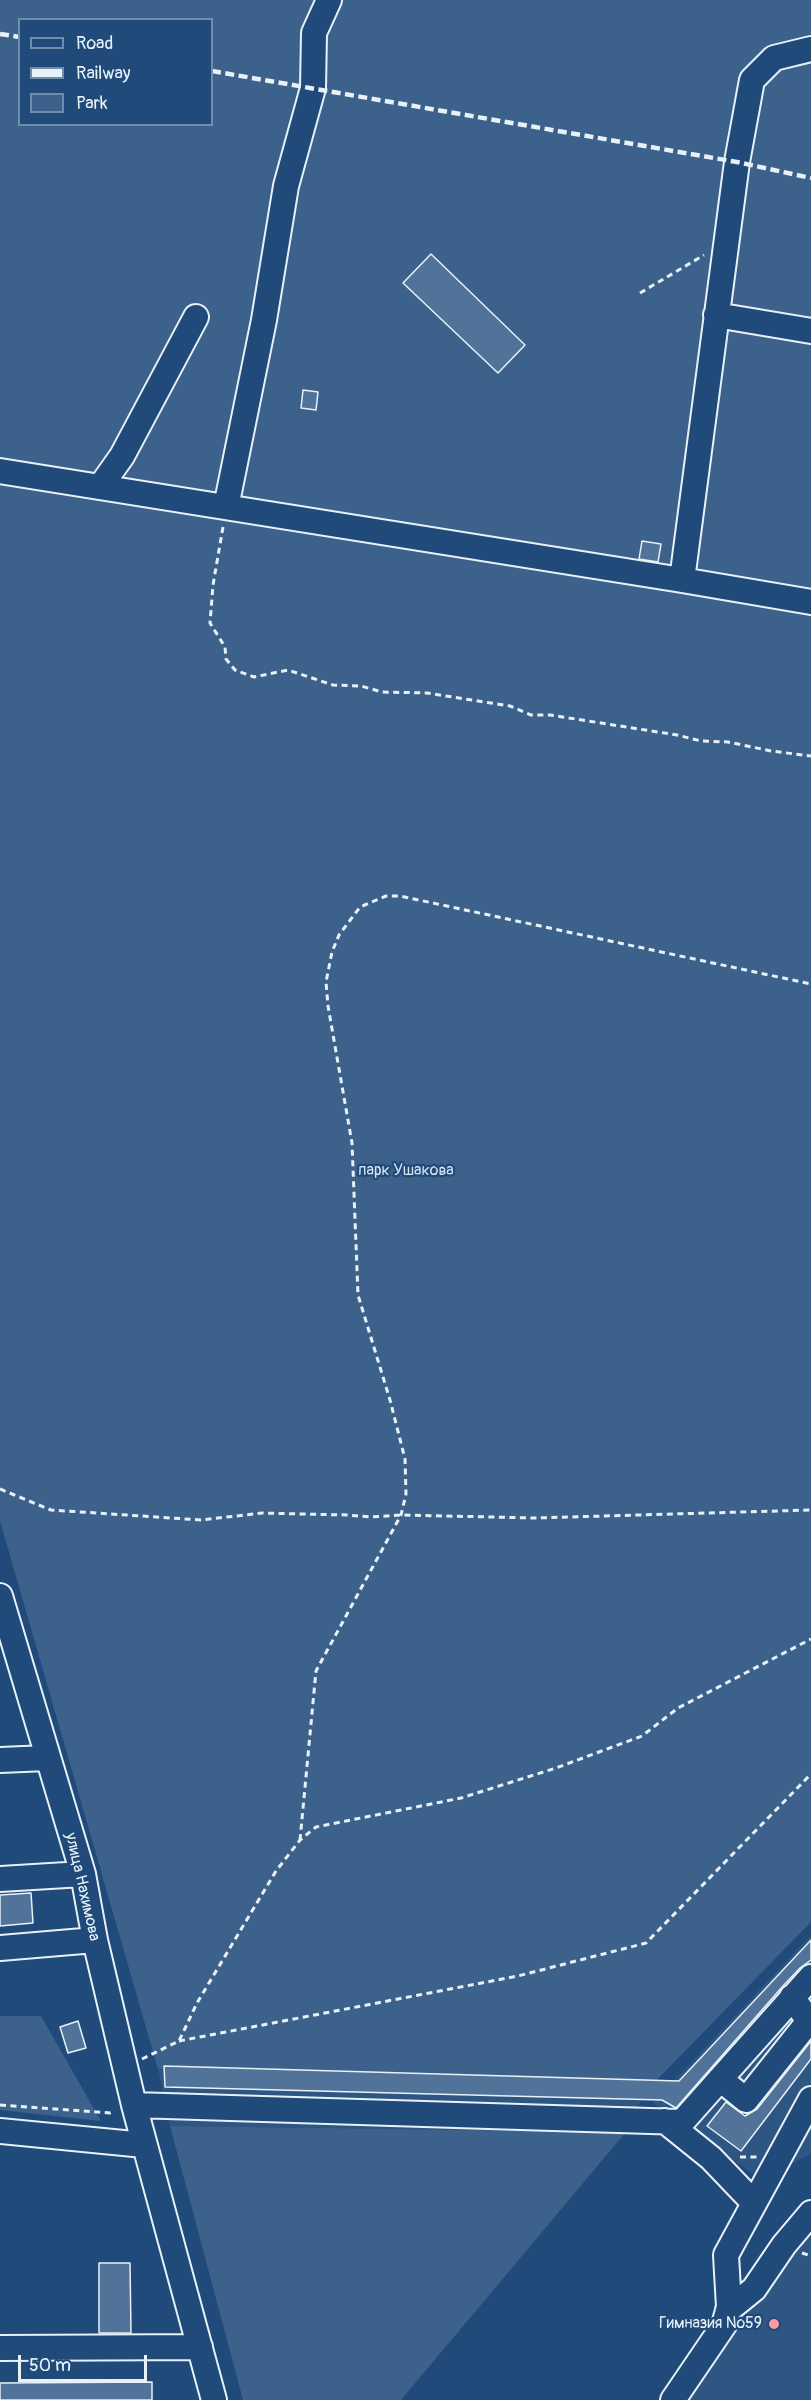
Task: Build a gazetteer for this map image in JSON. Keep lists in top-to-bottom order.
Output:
{
  "streets": {
    "street": ["улица Нахимова"]
  },
  "parks": ["парк Ушакова"],
  "places": ["Гимназия №59"],
  "legend": ["Road", "Railway", "Park"],
  "scale_bar": "50 m"
}
